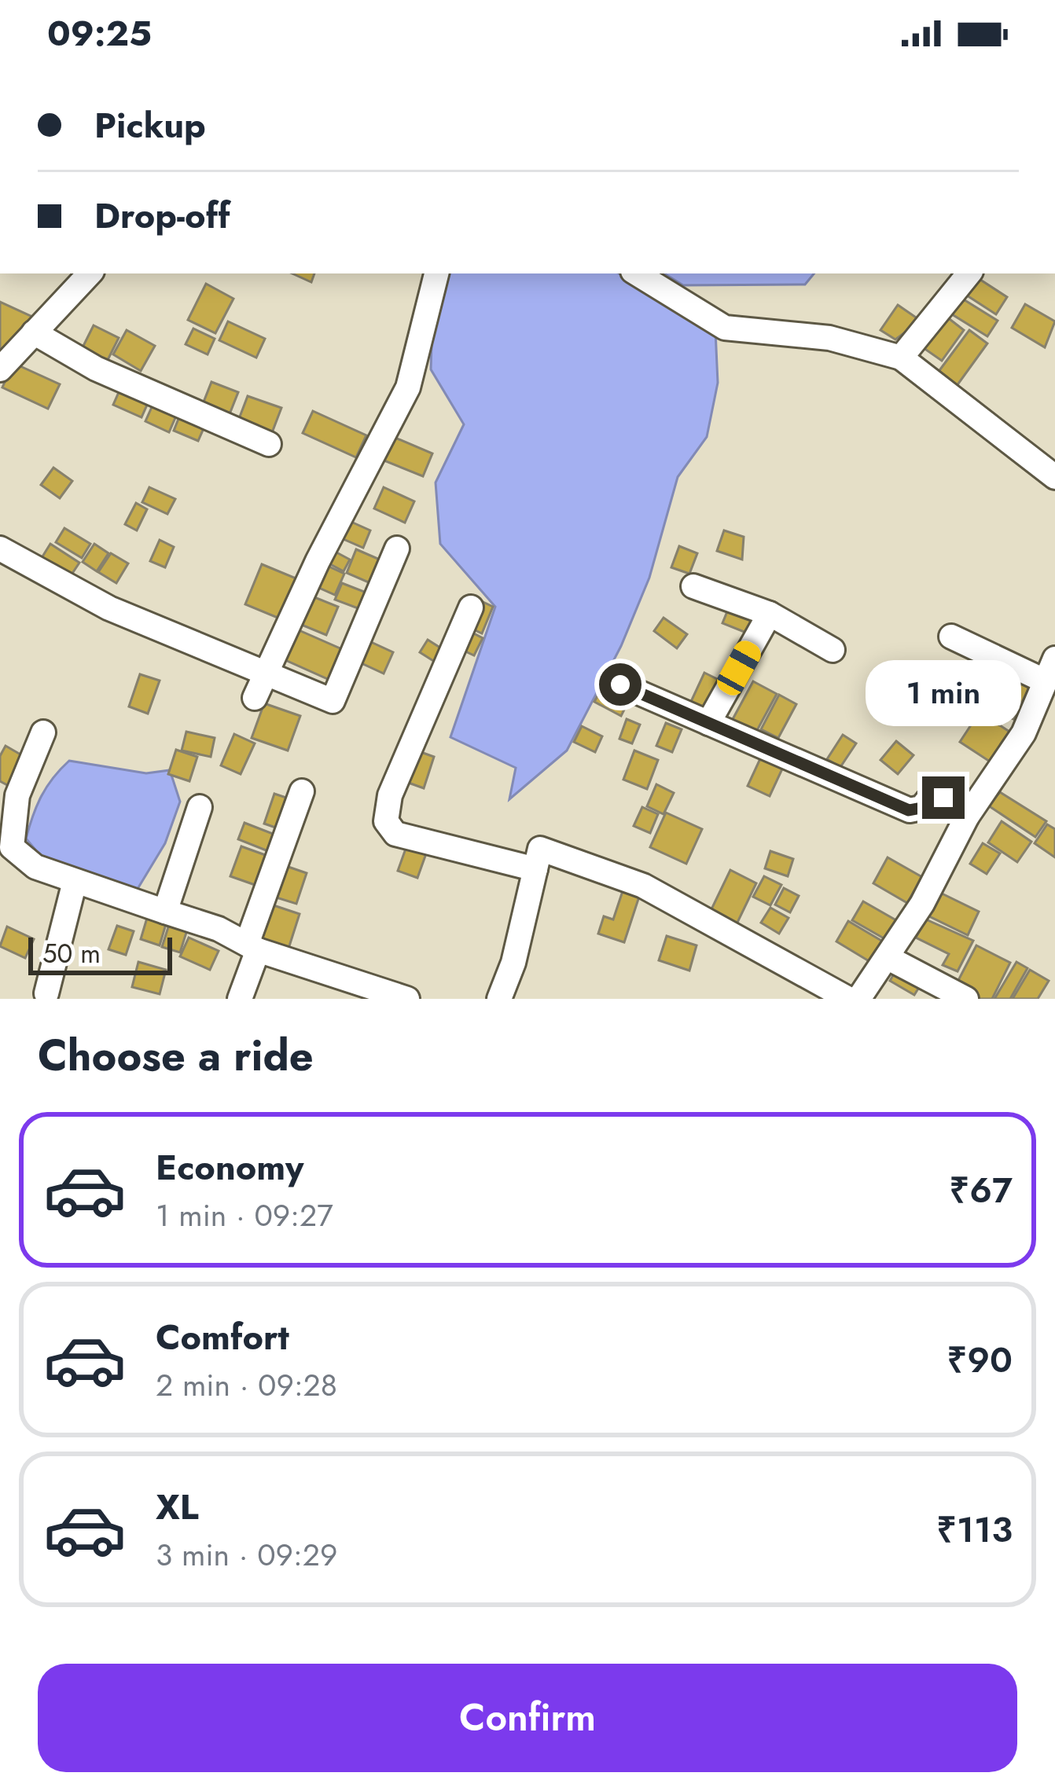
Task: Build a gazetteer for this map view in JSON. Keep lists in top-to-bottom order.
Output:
{
  "scale_bar": "50 m",
  "page": {
    "status": "09:25",
    "banner": ["Pickup", "Drop-off"],
    "bubble": "1 min",
    "scale": "50 m",
    "heading": "Choose a ride",
    "list": [
      {
        "name": "Economy",
        "note": "1 min · 09:27",
        "value": "₹67"
      },
      {
        "name": "Comfort",
        "note": "2 min · 09:28",
        "value": "₹90"
      },
      {
        "name": "XL",
        "note": "3 min · 09:29",
        "value": "₹113"
      }
    ],
    "buttons": "Confirm"
  }
}
